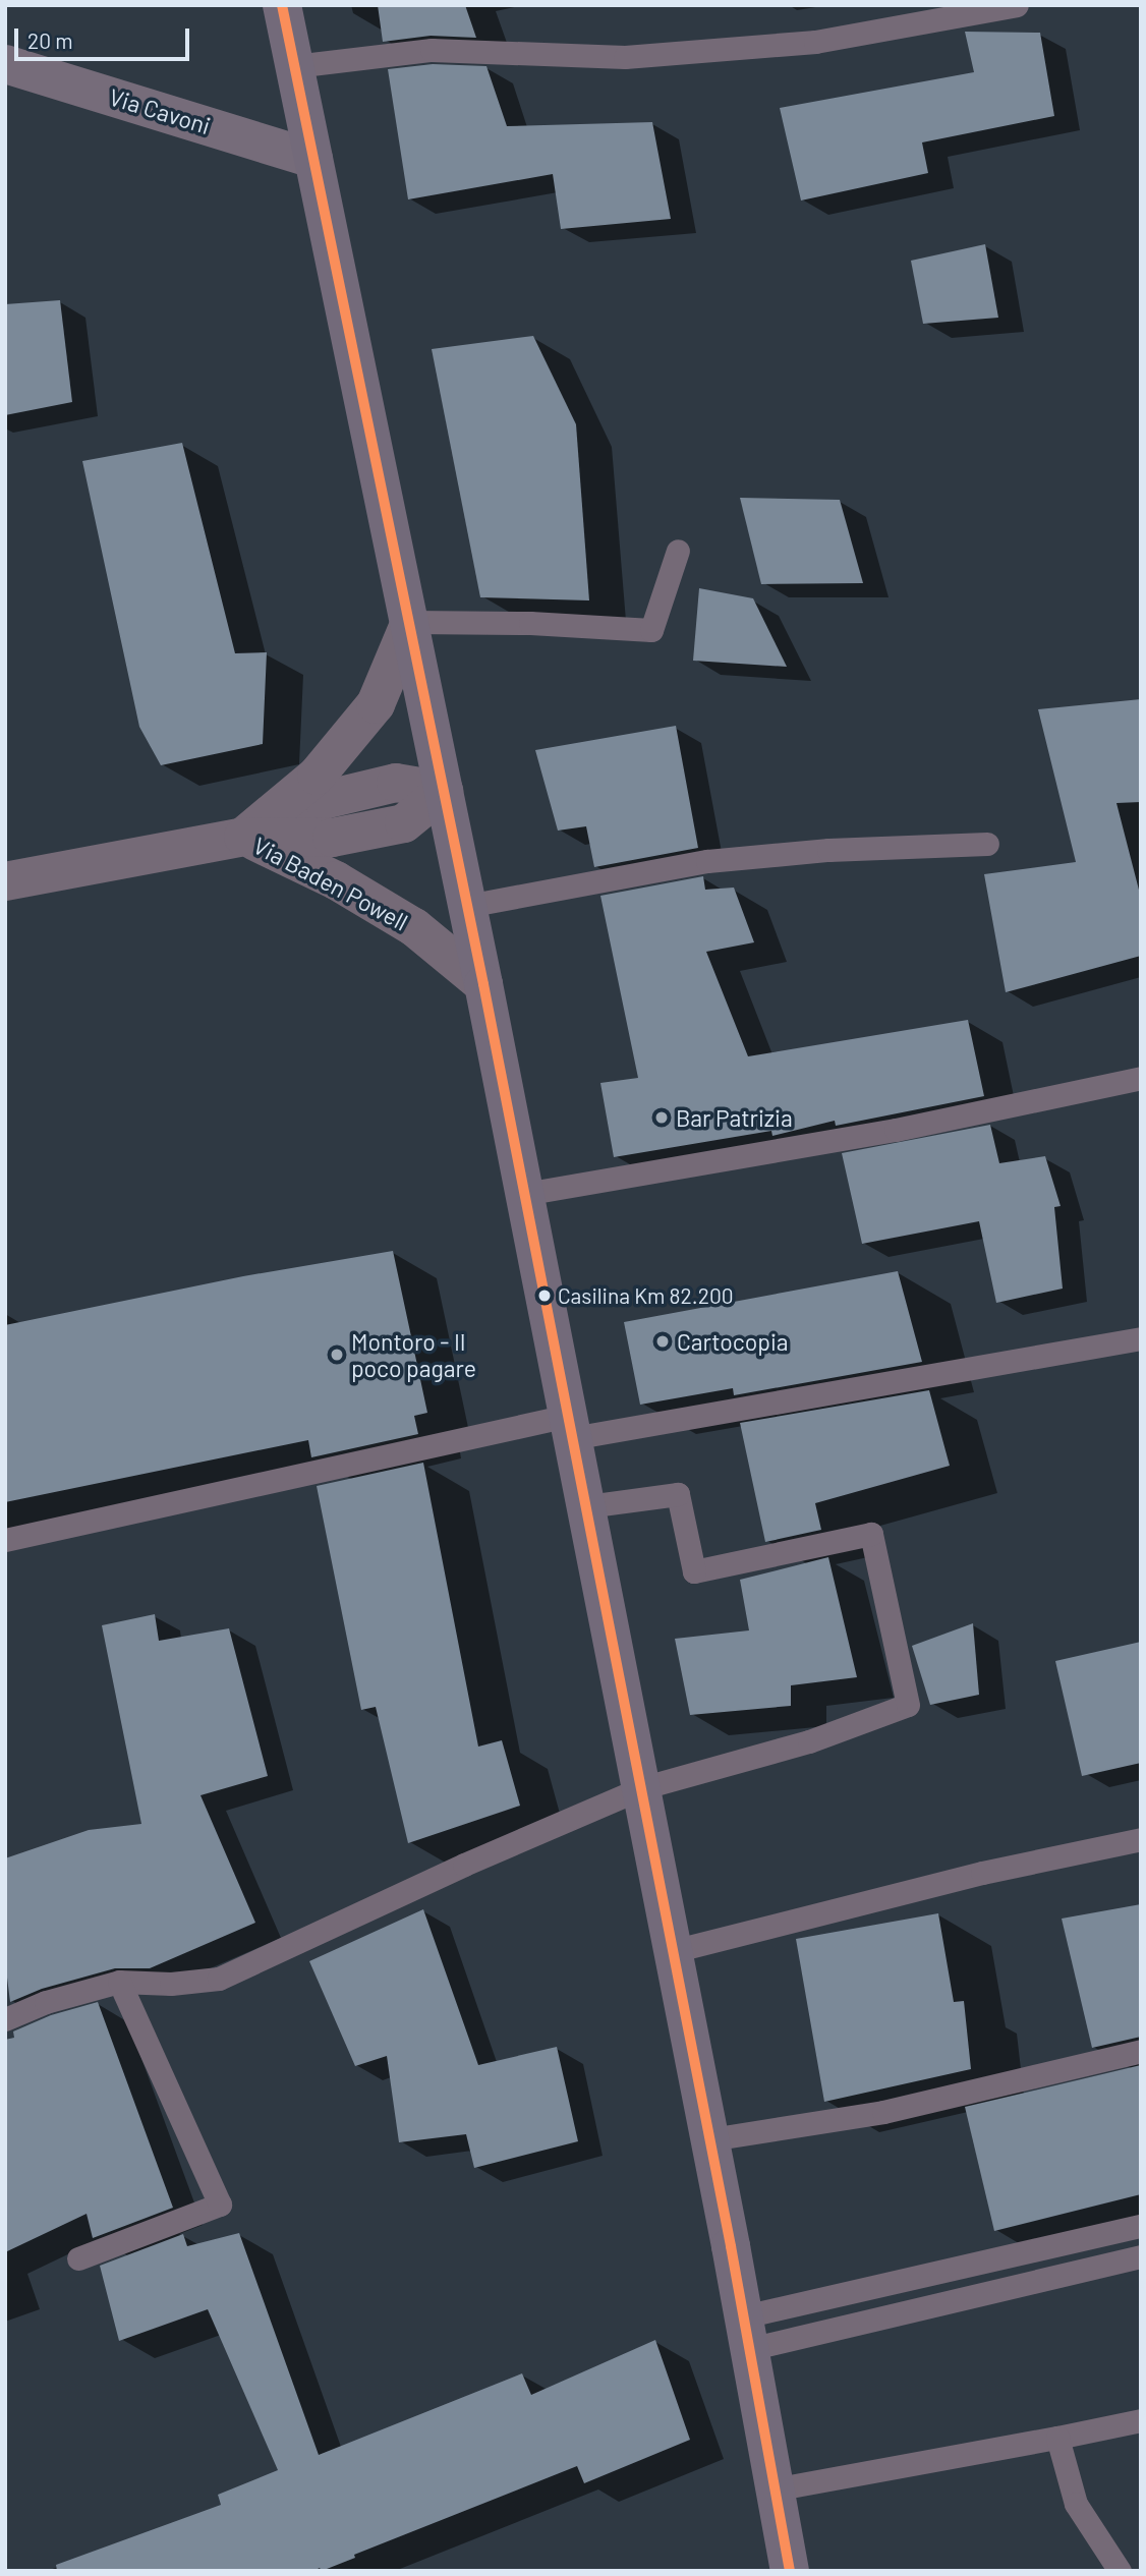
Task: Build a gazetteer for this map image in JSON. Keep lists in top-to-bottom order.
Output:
{
  "streets": {
    "street": ["Via Cavoni", "Via Baden Powell"]
  },
  "places": [
    "Bar Patrizia",
    "Casilina Km 82.200",
    "Cartocopia",
    "Montoro - Il poco pagare"
  ],
  "scale_bar": "20 m"
}
